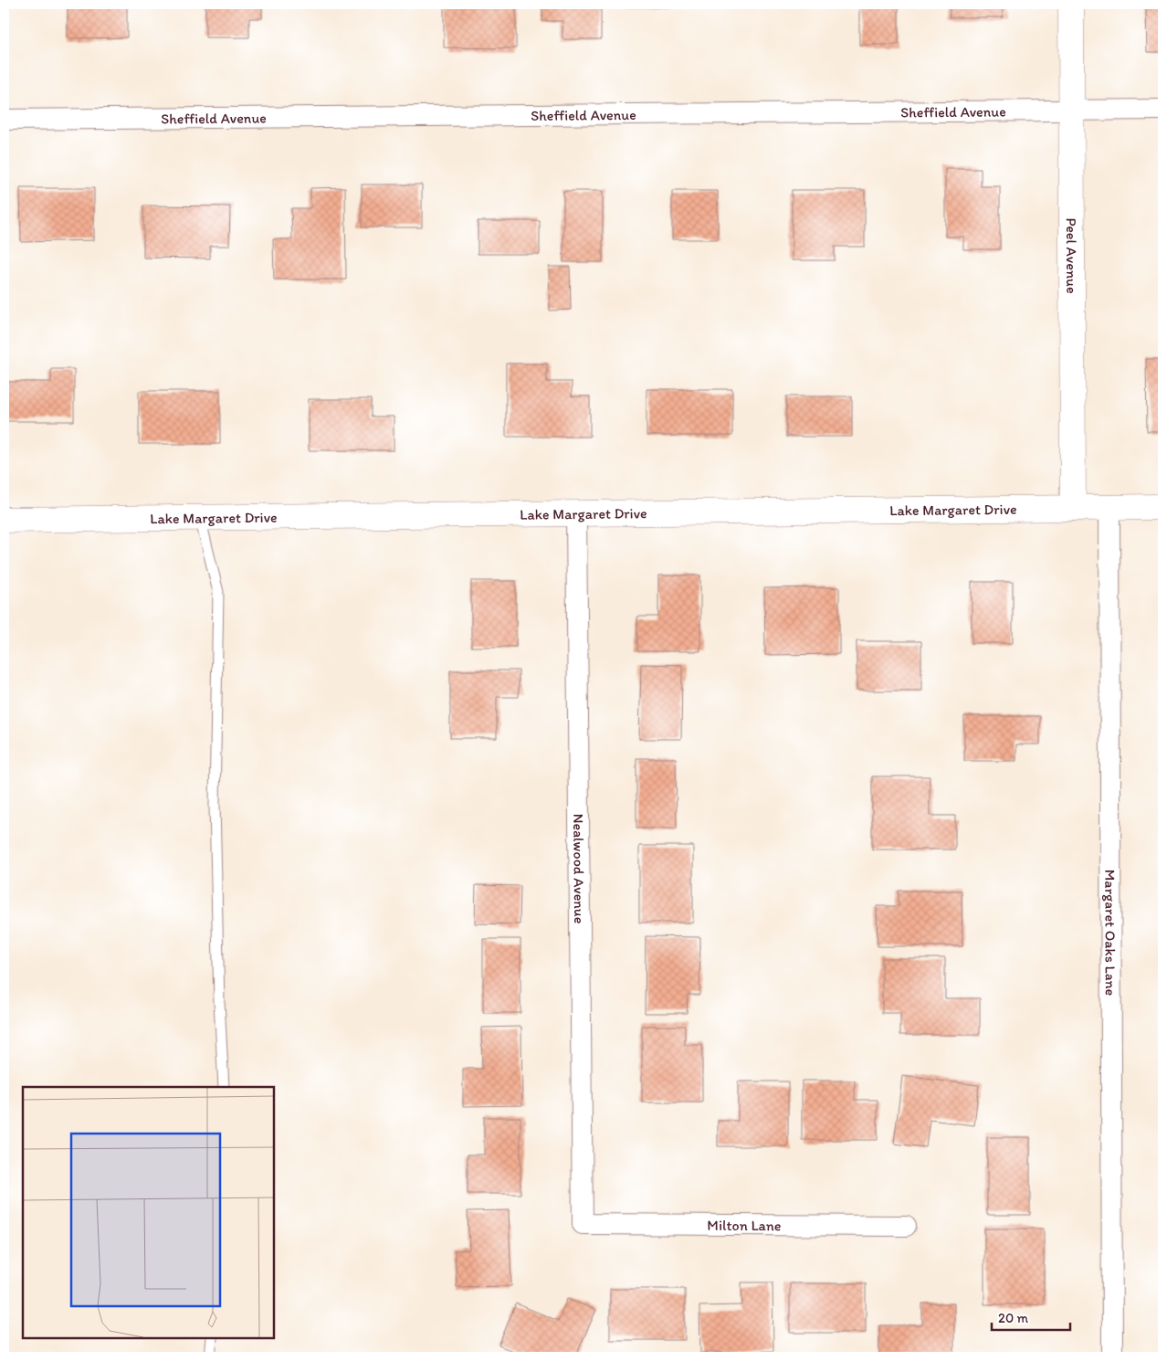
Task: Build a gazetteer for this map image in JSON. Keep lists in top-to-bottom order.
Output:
{
  "streets": {
    "street": [
      "Sheffield Avenue",
      "Peel Avenue",
      "Lake Margaret Drive",
      "Nealwood Avenue",
      "Margaret Oaks Lane",
      "Milton Lane"
    ]
  },
  "crossings": [
    ["Sheffield Avenue", "Peel Avenue"],
    ["Peel Avenue", "Lake Margaret Drive"],
    ["Lake Margaret Drive", "Nealwood Avenue"],
    ["Lake Margaret Drive", "Margaret Oaks Lane"],
    ["Nealwood Avenue", "Milton Lane"]
  ],
  "scale_bar": "20 m"
}
